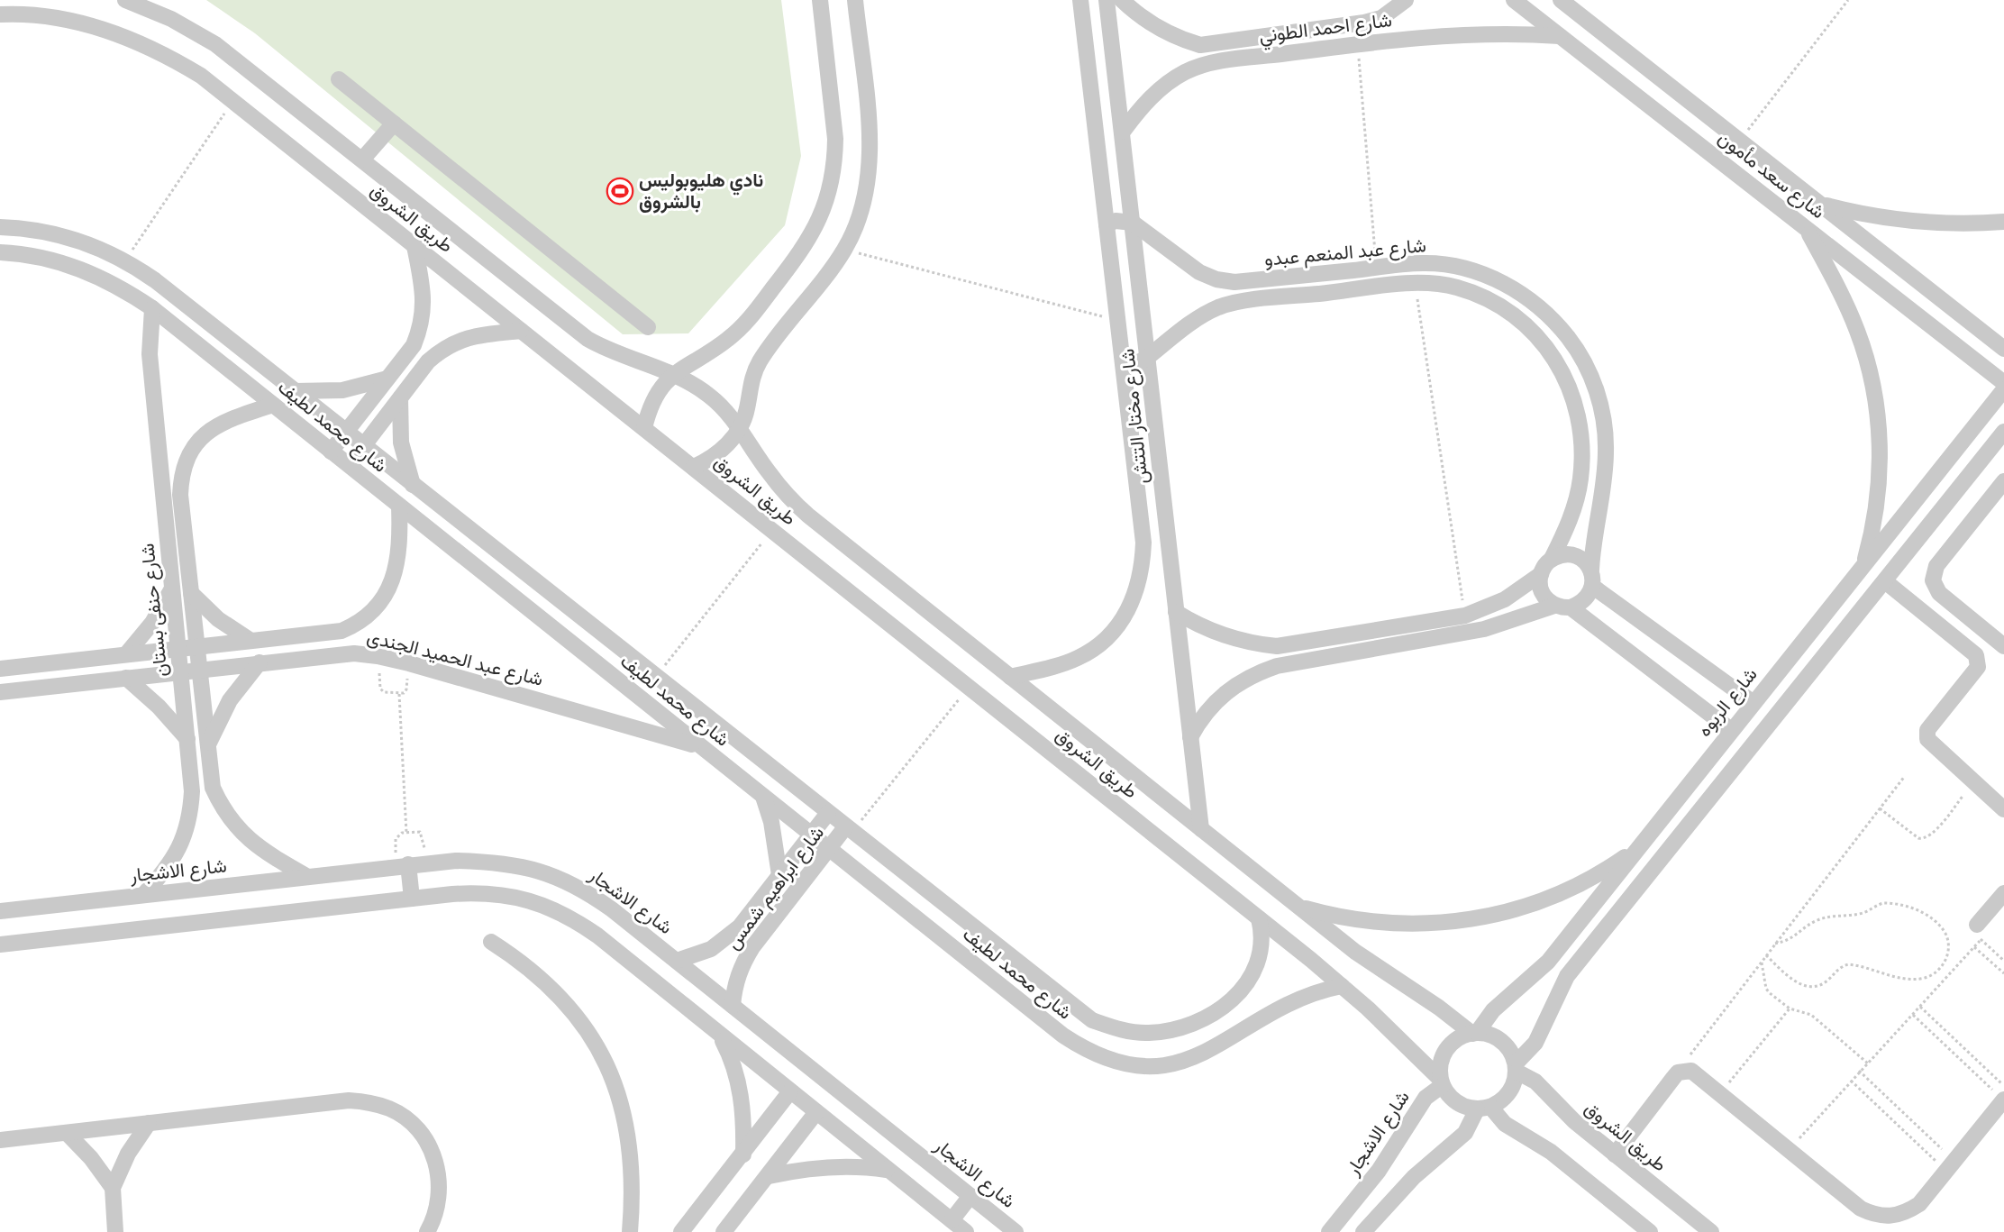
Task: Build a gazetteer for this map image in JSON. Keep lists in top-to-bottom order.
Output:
{
  "streets": {
    "street": [
      "شارع احمد الطوني",
      "شارع سعد مأمون",
      "طريق الشروق",
      "شارع عبد المنعم عبدو",
      "شارع مختار التتش",
      "شارع محمد لطيف",
      "شارع حنفى بستان",
      "شارع عبد الحميد الجندى",
      "شارع الربوه",
      "شارع الاشجار",
      "شارع ابراهيم شمس"
    ]
  },
  "crossings": [
    ["شارع احمد الطوني", "شارع سعد مأمون"],
    ["شارع احمد الطوني", "شارع مختار التتش"],
    ["طريق الشروق", "شارع مختار التتش"],
    ["طريق الشروق", "شارع محمد لطيف"],
    ["طريق الشروق", "شارع الربوه"],
    ["طريق الشروق", "شارع الاشجار"],
    ["شارع عبد المنعم عبدو", "شارع مختار التتش"],
    ["شارع محمد لطيف", "شارع حنفى بستان"],
    ["شارع محمد لطيف", "شارع عبد الحميد الجندى"],
    ["شارع محمد لطيف", "شارع ابراهيم شمس"],
    ["شارع حنفى بستان", "شارع عبد الحميد الجندى"],
    ["شارع حنفى بستان", "شارع الاشجار"],
    ["شارع الربوه", "شارع الاشجار"],
    ["شارع الاشجار", "شارع ابراهيم شمس"]
  ],
  "places": {
    "sports": ["نادي هليوبوليس بالشروق"]
  }
}
